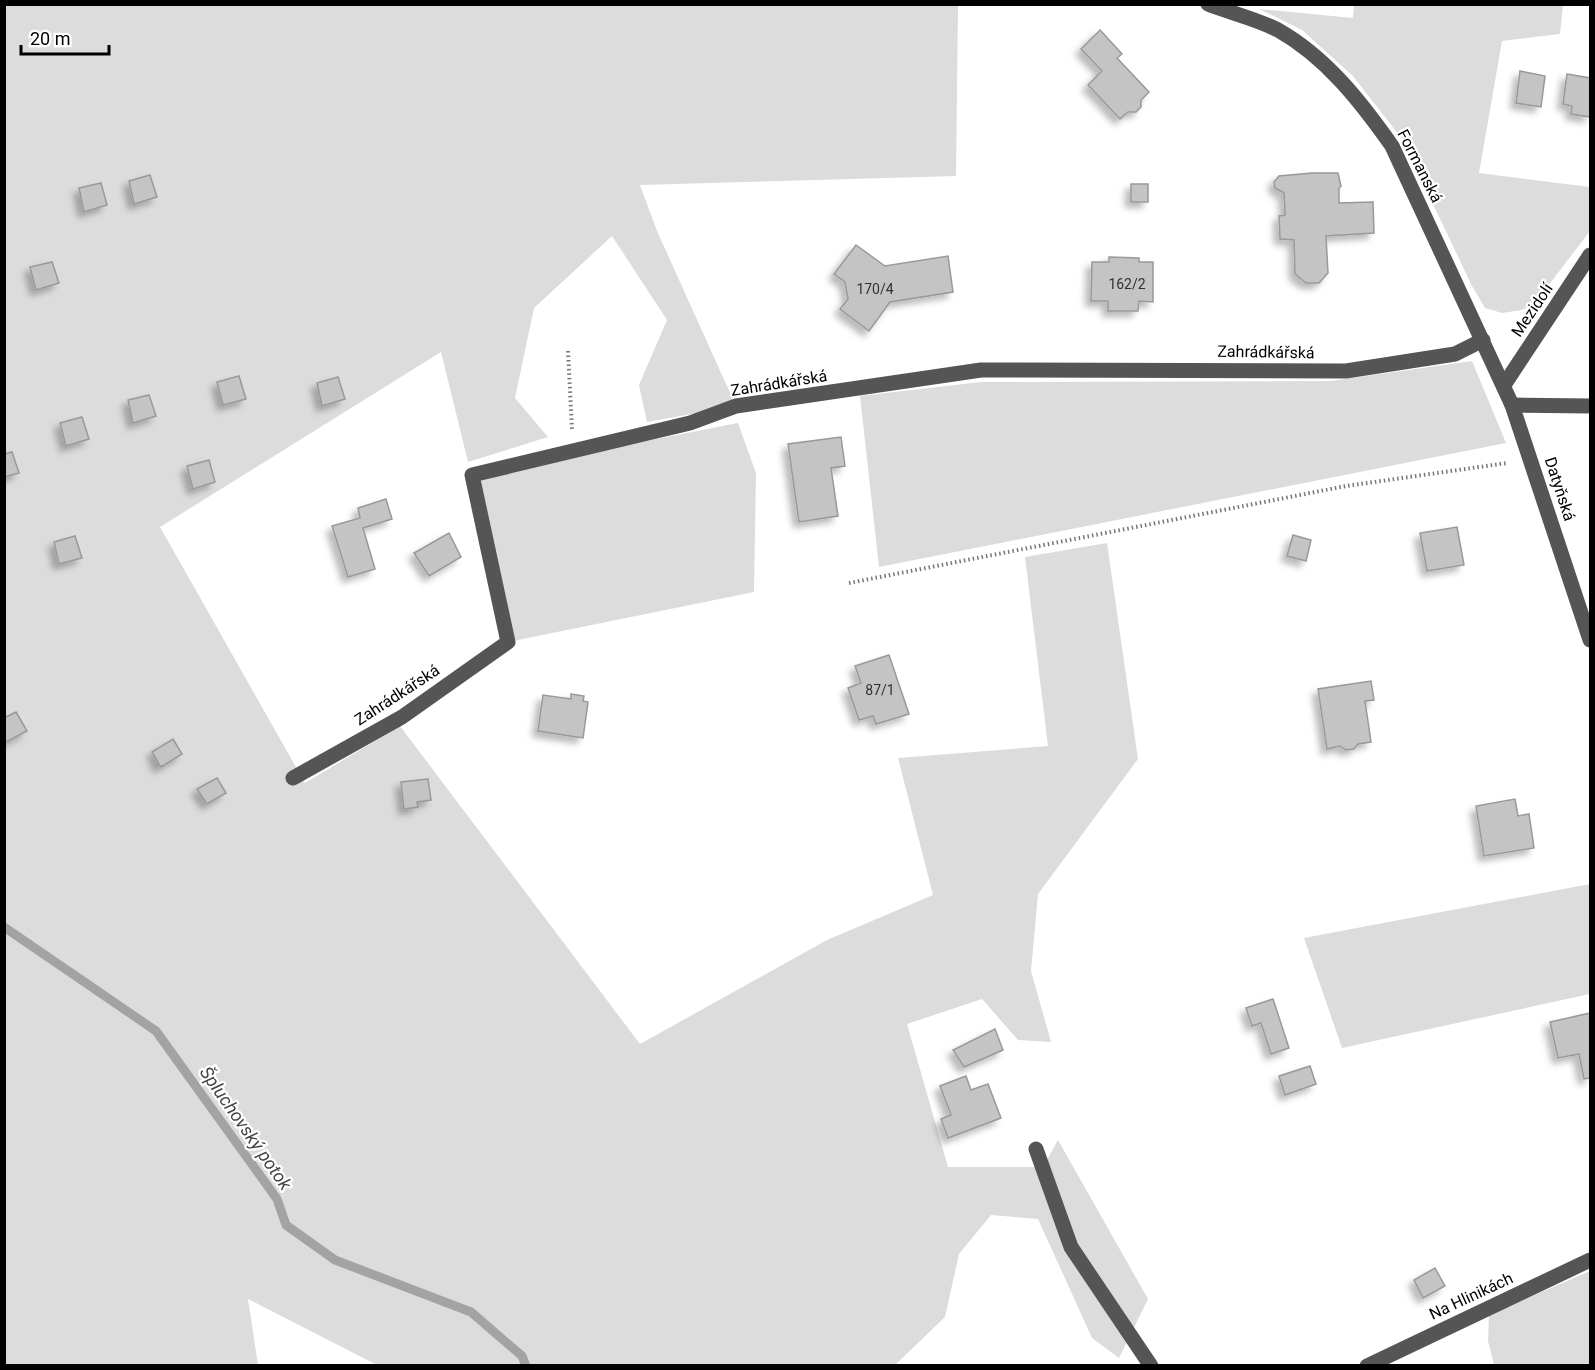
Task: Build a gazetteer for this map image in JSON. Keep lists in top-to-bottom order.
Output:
{
  "streets": {
    "street": [
      "Formanská",
      "Mezidolí",
      "Zahrádkářská",
      "Datyňská",
      "Na Hlinikách"
    ]
  },
  "crossings": [
    ["Formanská", "Mezidolí"],
    ["Formanská", "Zahrádkářská"],
    ["Formanská", "Datyňská"],
    ["Mezidolí", "Datyňská"]
  ],
  "water": ["Špluchovský potok"],
  "house_numbers": ["162/2", "170/4", "87/1"],
  "scale_bar": "20 m"
}
